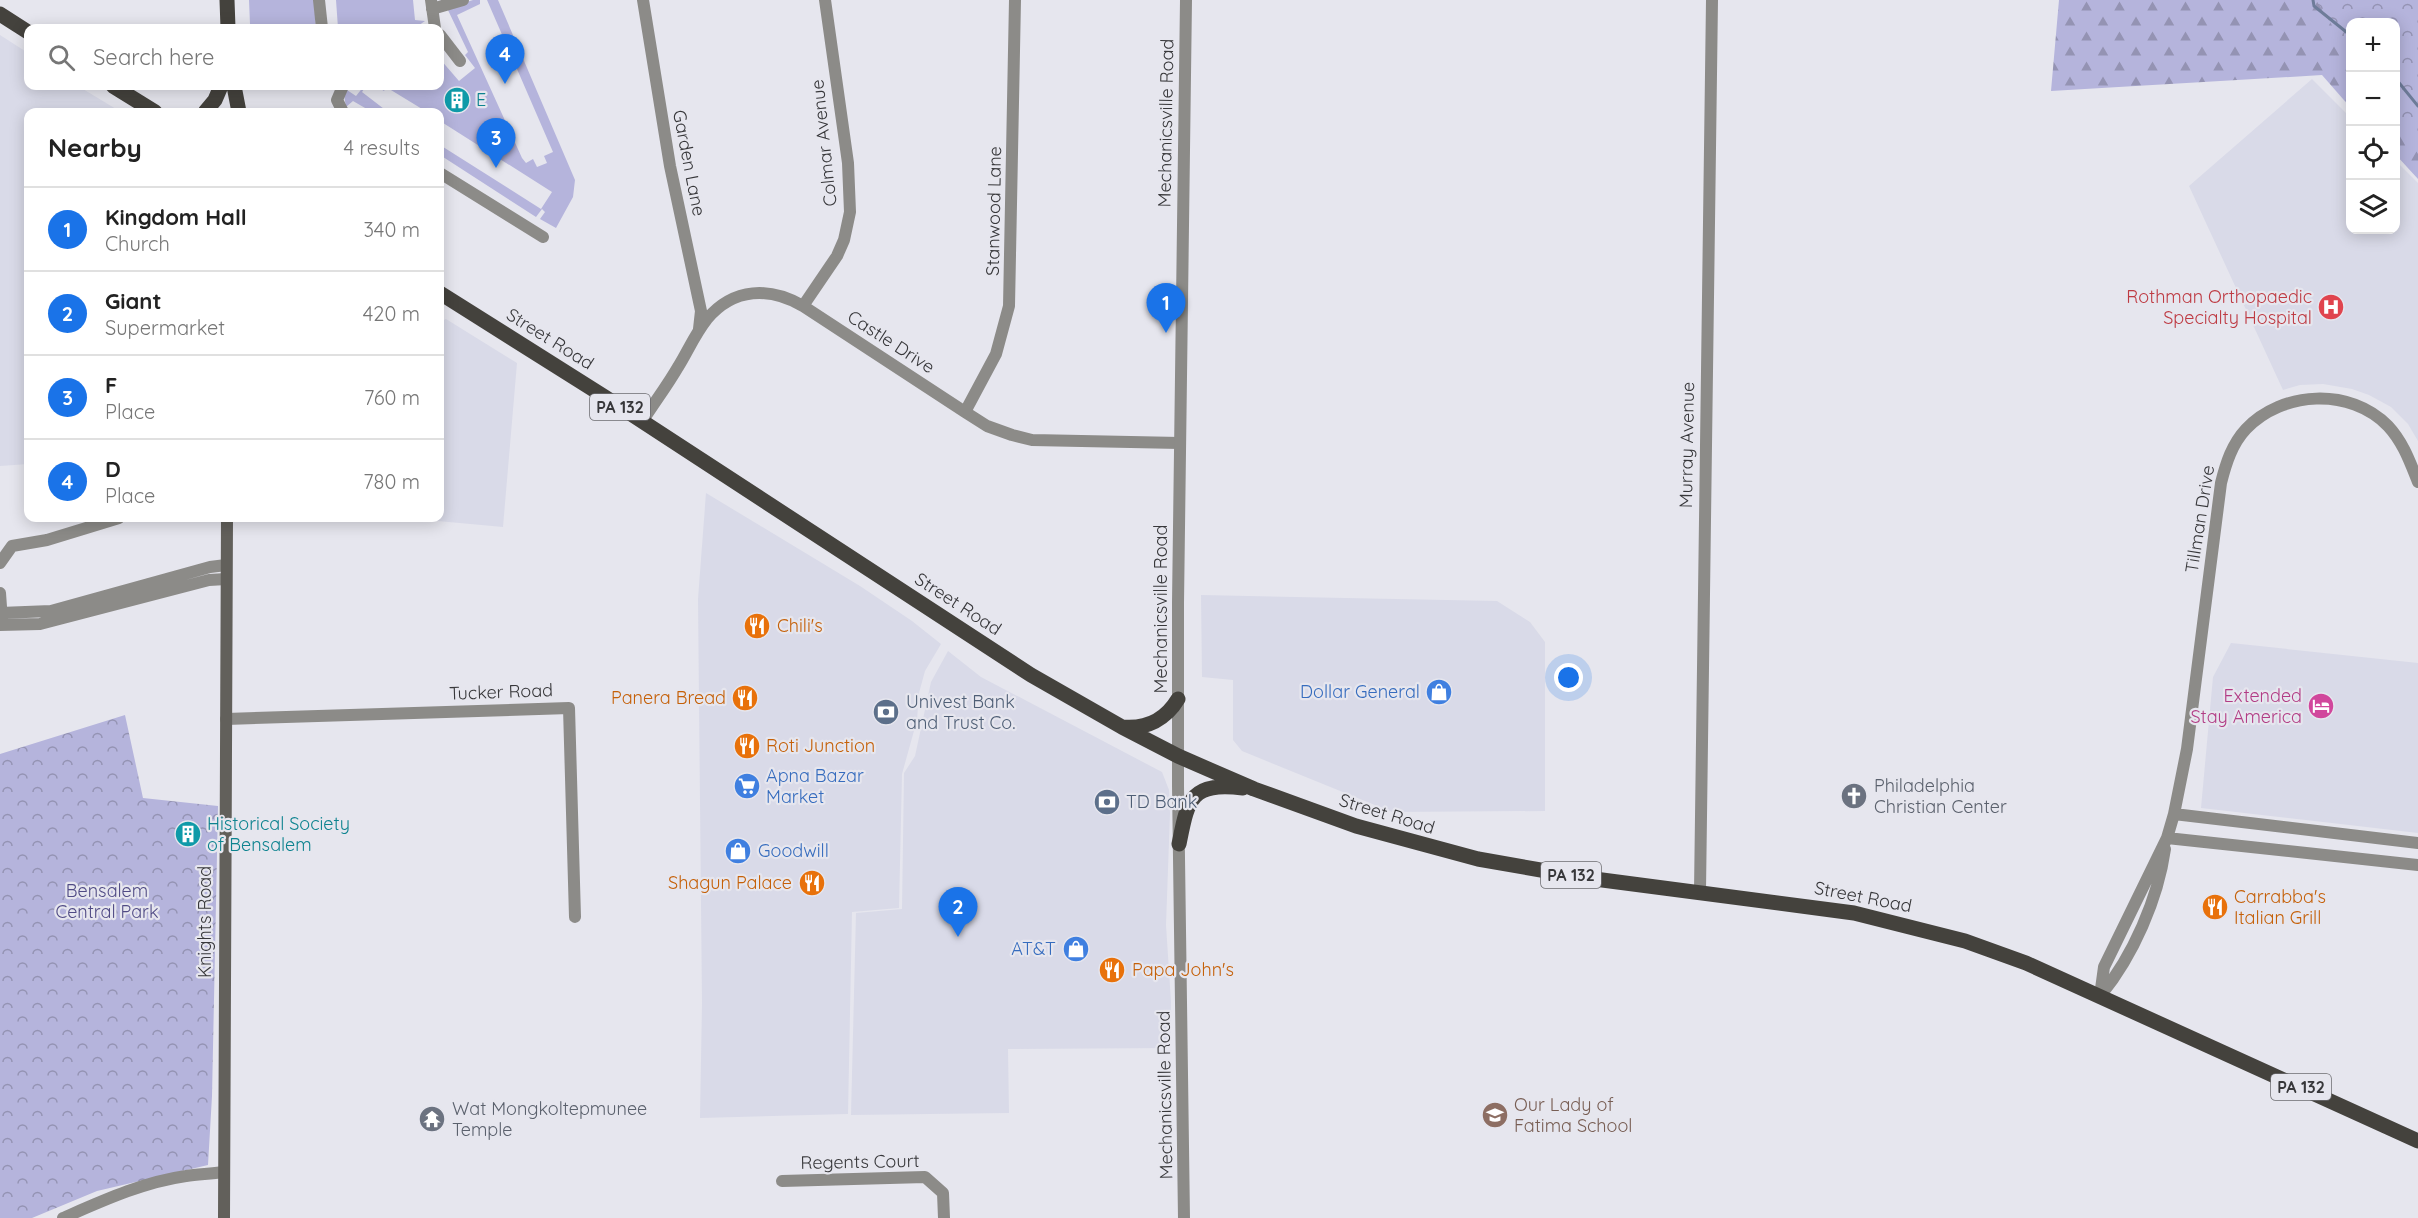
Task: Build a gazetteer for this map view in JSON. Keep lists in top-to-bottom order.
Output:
{
  "streets": {
    "main road": ["Street Road", "PA 132", "Knights Road"],
    "street": [
      "Mechanicsville Road",
      "Colmar Avenue",
      "Garden Lane",
      "Stanwood Lane",
      "Castle Drive",
      "Murray Avenue",
      "Tillman Drive",
      "Tucker Road",
      "Regents Court"
    ]
  },
  "crossings": [
    ["Mechanicsville Road", "Street Road"],
    ["Mechanicsville Road", "Castle Drive"],
    ["Colmar Avenue", "Castle Drive"],
    ["Garden Lane", "Castle Drive"],
    ["Stanwood Lane", "Castle Drive"],
    ["Street Road", "Castle Drive"],
    ["Street Road", "Murray Avenue"],
    ["Street Road", "Tillman Drive"],
    ["Tucker Road", "Knights Road"]
  ],
  "parks": ["Bensalem Central Park"],
  "places": {
    "building": ["E", "Historical Society of Bensalem"],
    "hospital": ["Rothman Orthopaedic Specialty Hospital"],
    "restaurant": [
      "Chili's",
      "Panera Bread",
      "Roti Junction",
      "Shagun Palace",
      "Carrabba's Italian Grill",
      "Papa John's"
    ],
    "shop": ["Dollar General", "Goodwill", "AT&T"],
    "hotel": ["Extended Stay America"],
    "bank": ["Univest Bank and Trust Co.", "TD Bank"],
    "supermarket": ["Apna Bazar Market"],
    "church": ["Philadelphia Christian Center"],
    "school or university": ["Our Lady of Fatima School"],
    "temple": ["Wat Mongkoltepmunee Temple"]
  },
  "page": {
    "map_buttons": ["+", "−"],
    "search": "Search here",
    "pins": [
      "4",
      "3",
      "1",
      "2"
    ],
    "heading": ["Nearby", "4 results"],
    "list": [
      {
        "mark": "1",
        "name": "Kingdom Hall",
        "note": "Church",
        "value": "340 m"
      },
      {
        "mark": "2",
        "name": "Giant",
        "note": "Supermarket",
        "value": "420 m"
      },
      {
        "mark": "3",
        "name": "F",
        "note": "Place",
        "value": "760 m"
      },
      {
        "mark": "4",
        "name": "D",
        "note": "Place",
        "value": "780 m"
      }
    ]
  }
}
